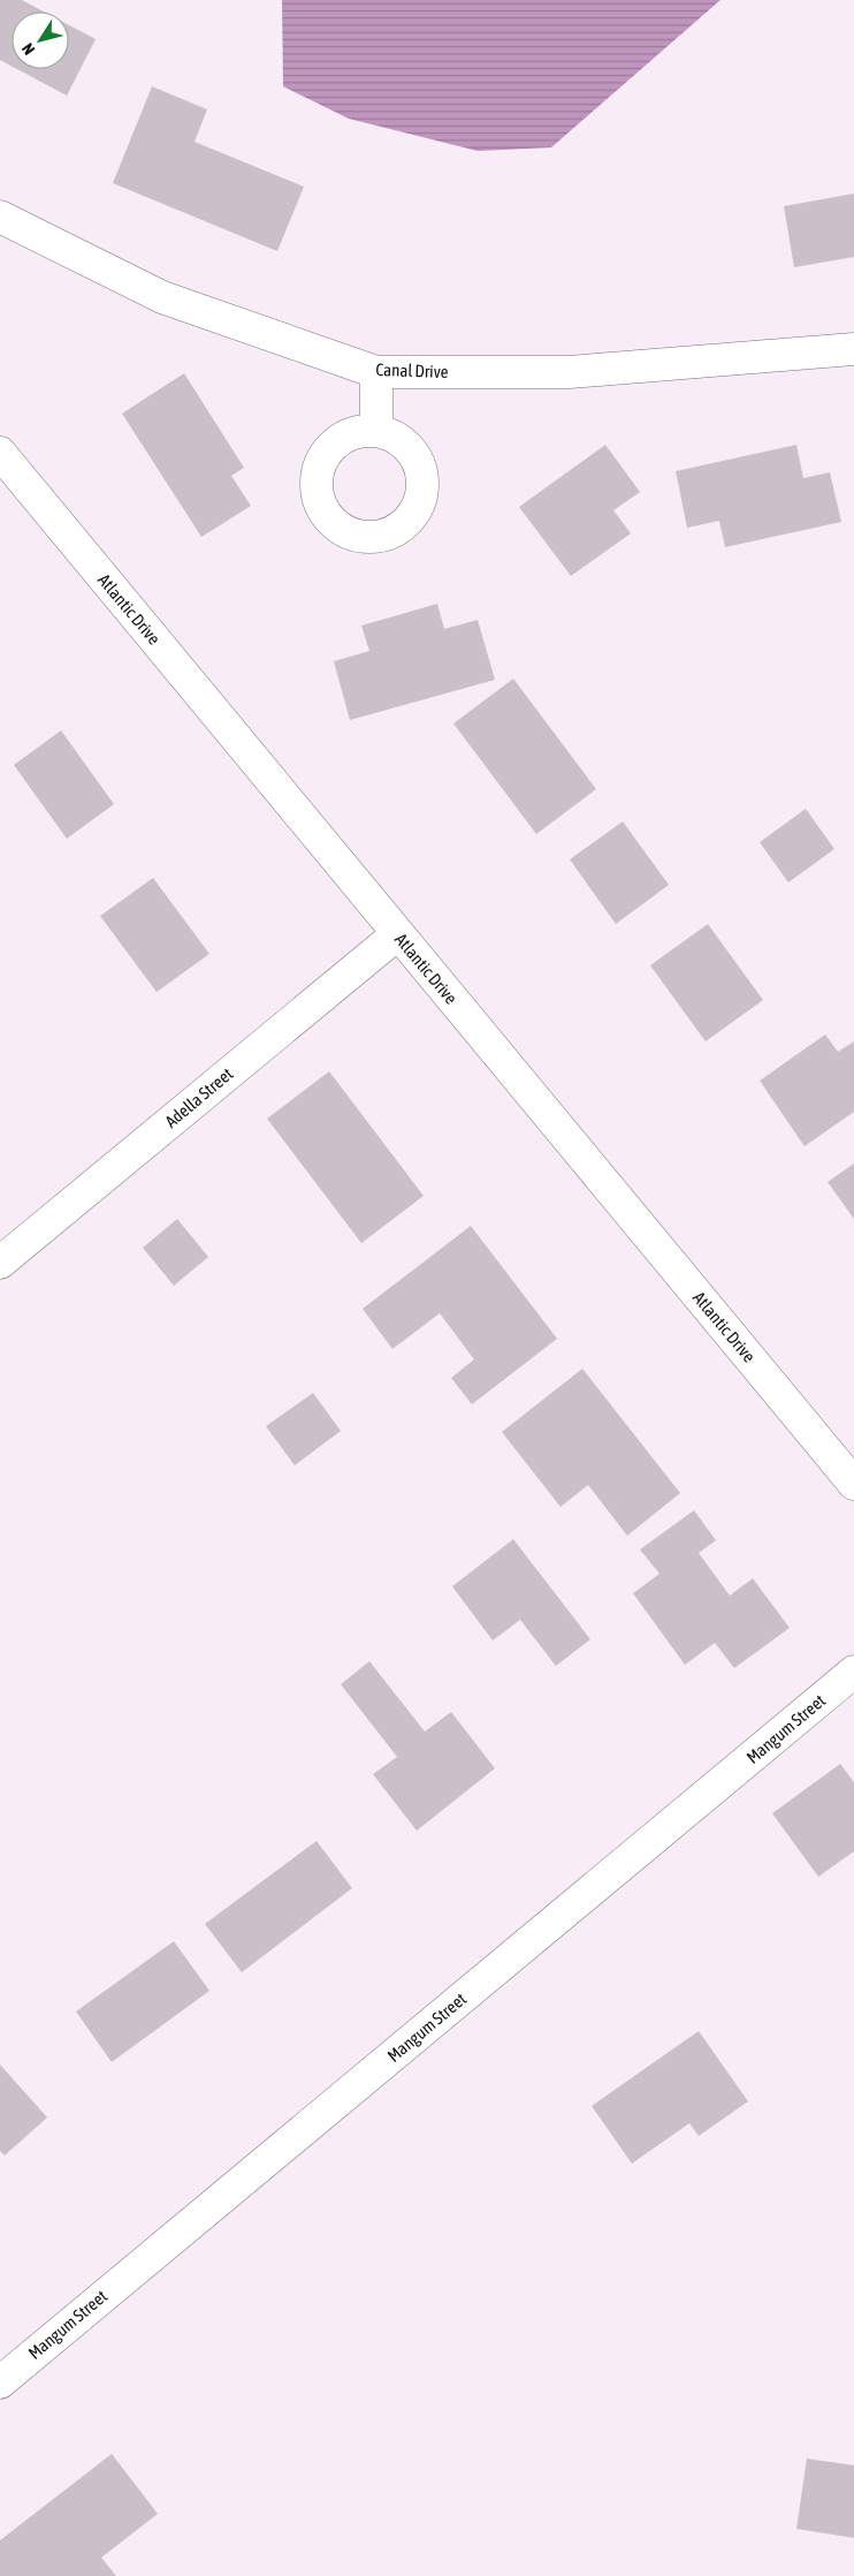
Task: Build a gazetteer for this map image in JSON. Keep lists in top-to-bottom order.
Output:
{
  "streets": {
    "street": [
      "Canal Drive",
      "Atlantic Drive",
      "Adella Street",
      "Mangum Street"
    ]
  },
  "crossings": [
    ["Atlantic Drive", "Adella Street"]
  ],
  "north": "bottom left"
}
